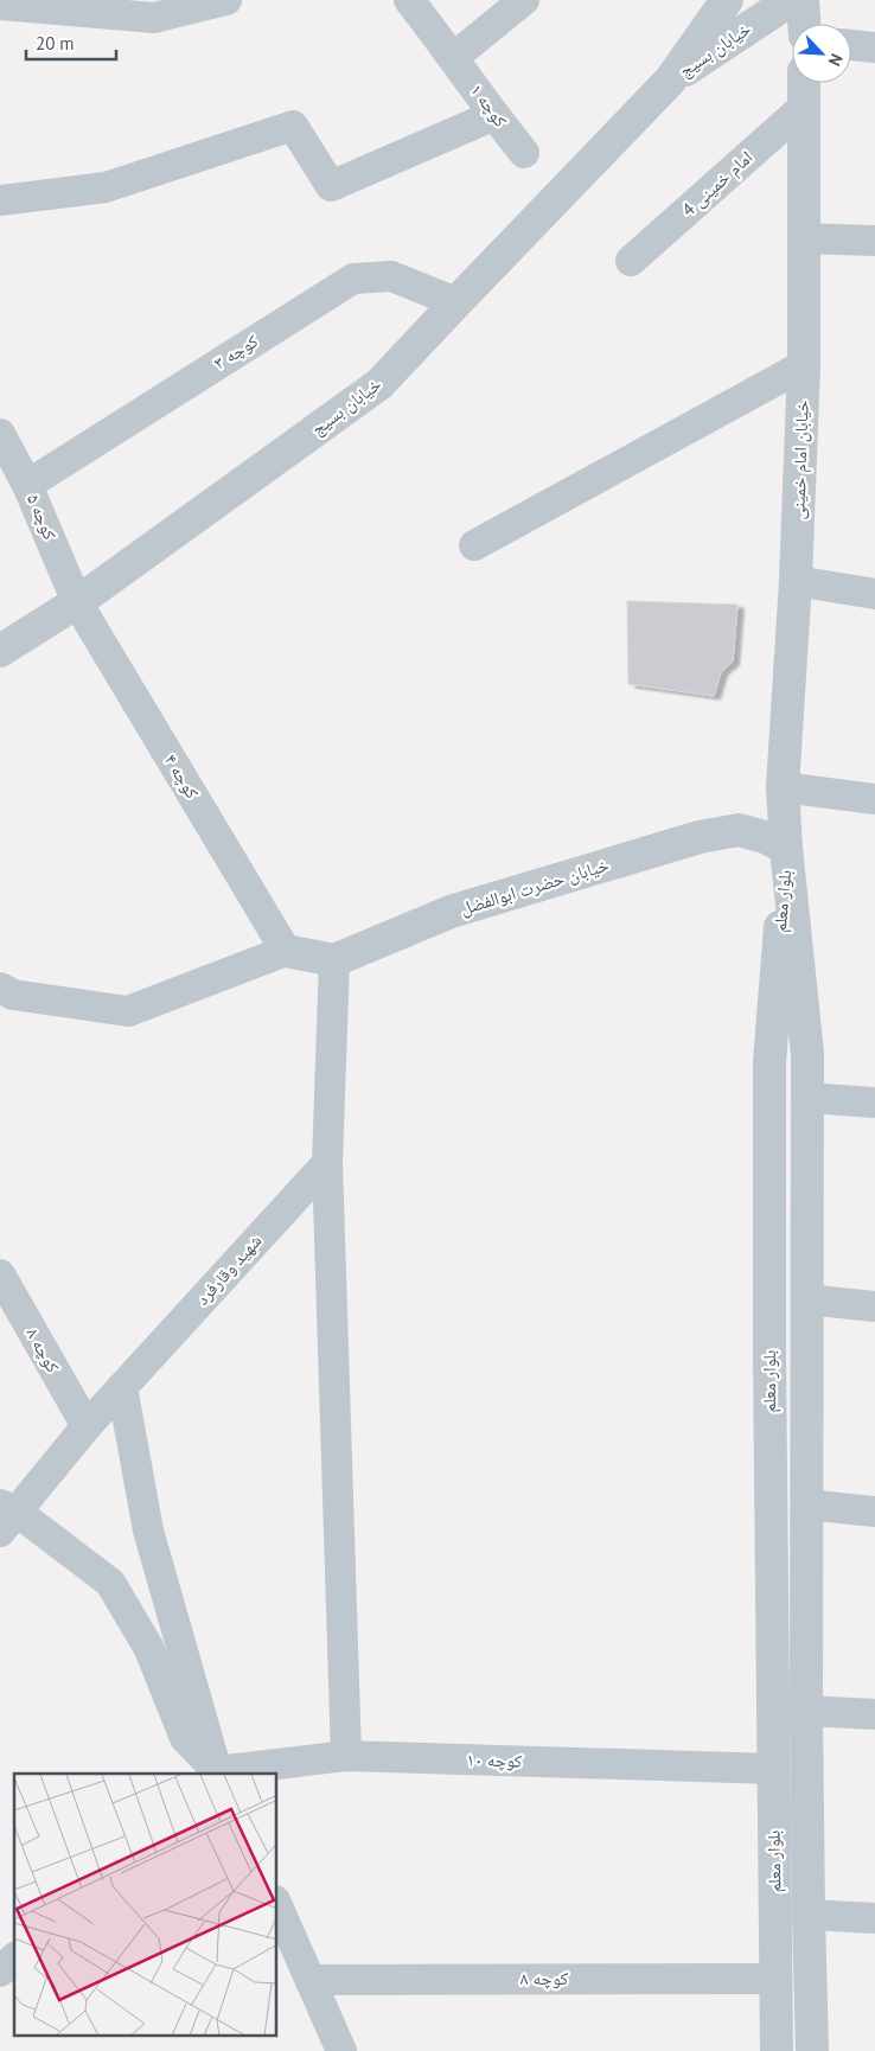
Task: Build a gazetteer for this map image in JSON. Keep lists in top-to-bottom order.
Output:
{
  "streets": {
    "street": [
      "خیابان بسیج",
      "کوچه ۱",
      "امام خمینی 4",
      "کوچه ۳",
      "خیابان امام خمینی",
      "کوچه ۵",
      "کوچه ۴",
      "خیابان حضرت ابوالفضل",
      "بلوار معلم",
      "شهید وقارفرد",
      "کوچه ۸",
      "کوچه ۱۰"
    ]
  },
  "crossings": [
    ["خیابان بسیج", "کوچه ۳"],
    ["خیابان بسیج", "کوچه ۵"],
    ["خیابان بسیج", "کوچه ۴"],
    ["امام خمینی 4", "خیابان امام خمینی"],
    ["کوچه ۳", "کوچه ۵"],
    ["خیابان امام خمینی", "خیابان حضرت ابوالفضل"],
    ["خیابان امام خمینی", "بلوار معلم"],
    ["کوچه ۵", "کوچه ۴"],
    ["خیابان حضرت ابوالفضل", "بلوار معلم"],
    ["بلوار معلم", "کوچه ۸"],
    ["بلوار معلم", "کوچه ۱۰"],
    ["شهید وقارفرد", "کوچه ۸"]
  ],
  "scale_bar": "20 m",
  "north": "bottom right"
}
